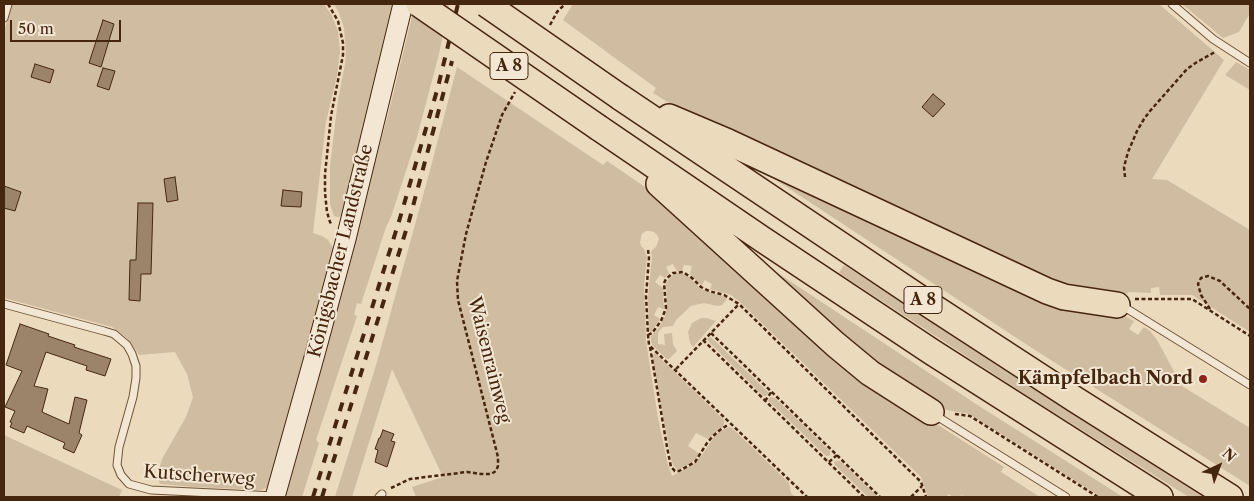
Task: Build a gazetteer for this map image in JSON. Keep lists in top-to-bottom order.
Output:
{
  "streets": {
    "highway": ["A 8"],
    "main road": ["Königsbacher Landstraße"],
    "lane": ["Kutscherweg"],
    "path": ["Waisenrainweg"]
  },
  "crossings": [
    ["Königsbacher Landstraße", "Kutscherweg"]
  ],
  "places": ["Kämpfelbach Nord"],
  "scale_bar": "50 m",
  "north": "top right"
}
